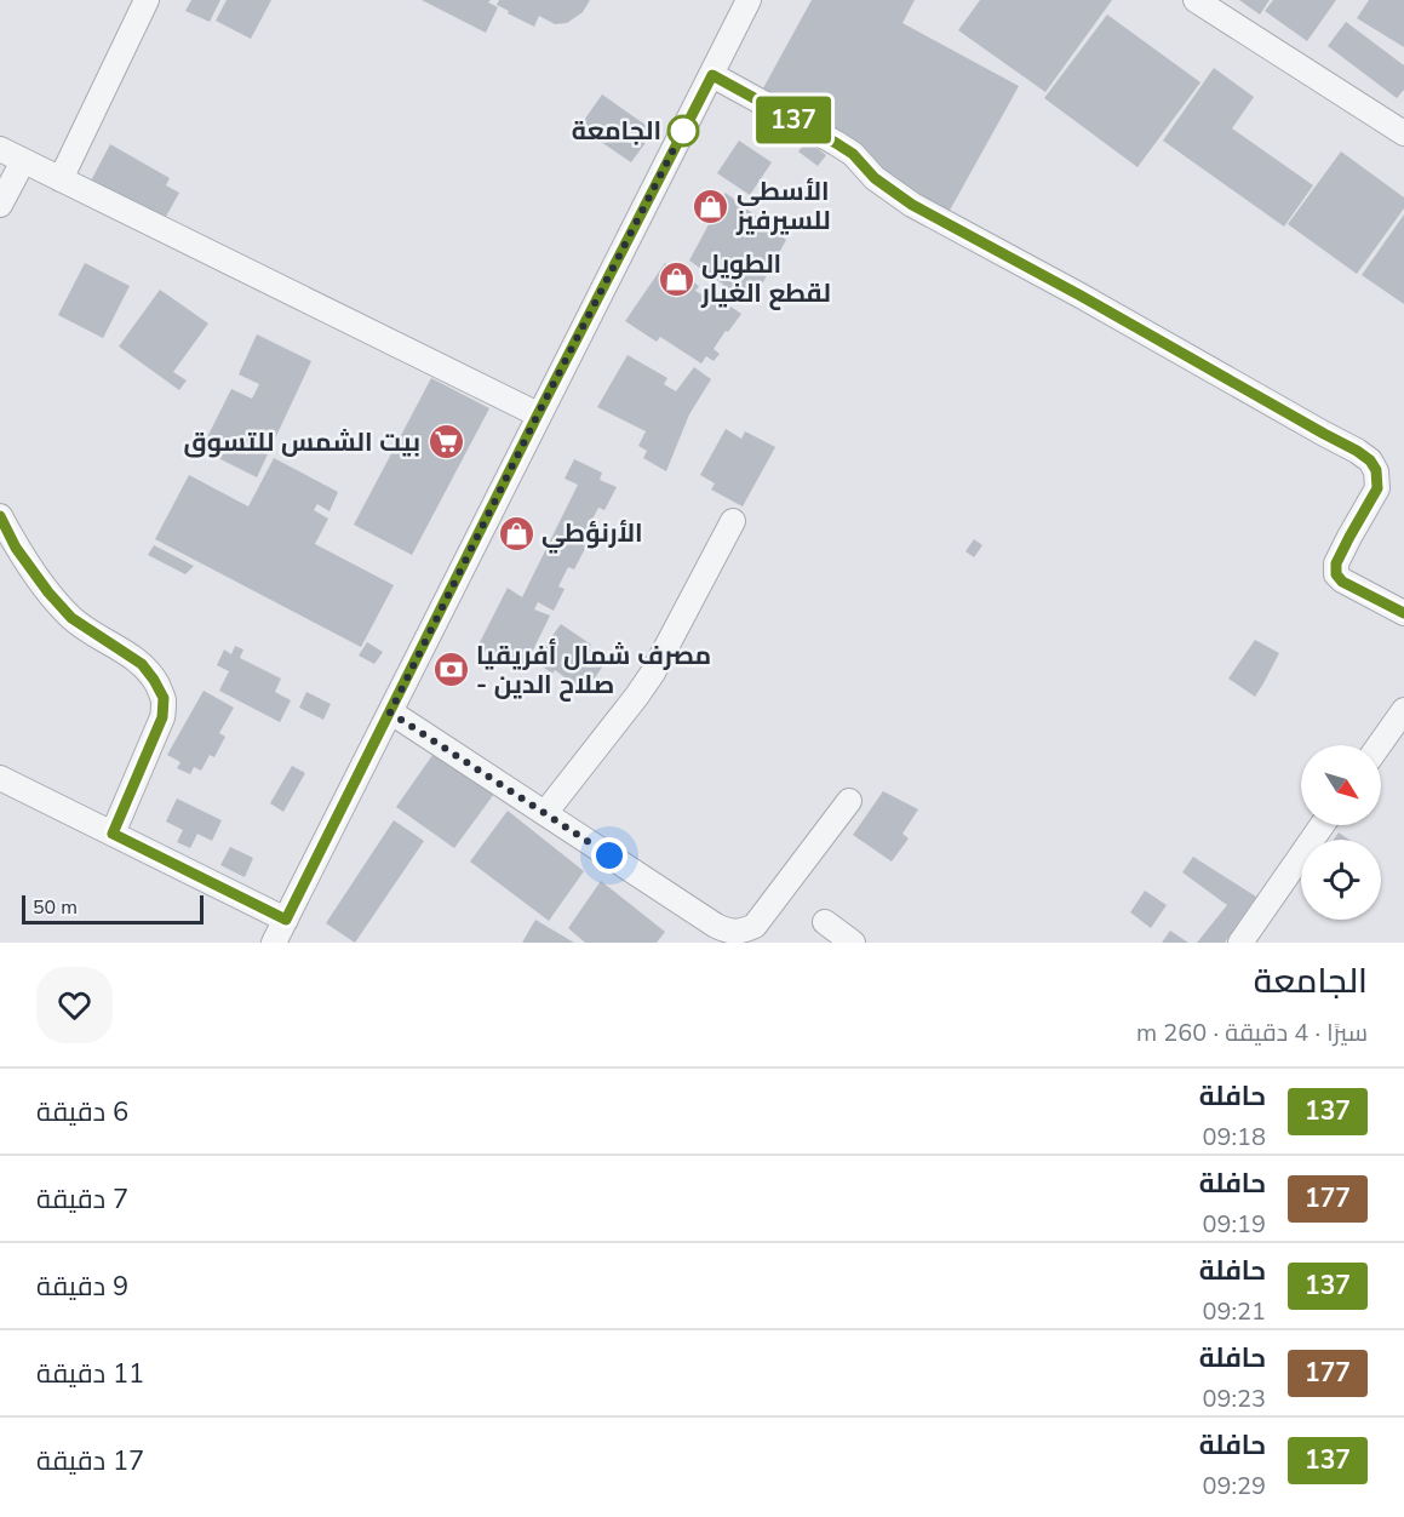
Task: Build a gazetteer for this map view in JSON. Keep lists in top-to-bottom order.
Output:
{
  "places": {
    "other": ["الجامعة"],
    "shop": ["الأسطى للسيرفيز", "الطويل لقطع الغيار", "الأرنؤطي"],
    "supermarket": ["بيت الشمس للتسوق"],
    "bank": ["مصرف شمال أفريقيا - صلاح الدين"]
  },
  "lines": ["bus line 137"],
  "scale_bar": "50 m",
  "north": "bottom right",
  "page": {
    "on_map": "137",
    "scale": "50 m",
    "heading": ["الجامعة", "سيرًا · 4 دقيقة · 260 m"],
    "list": [
      {
        "mark": "137",
        "name": "حافلة",
        "note": "09:18",
        "value": "6 دقيقة"
      },
      {
        "mark": "177",
        "name": "حافلة",
        "note": "09:19",
        "value": "7 دقيقة"
      },
      {
        "mark": "137",
        "name": "حافلة",
        "note": "09:21",
        "value": "9 دقيقة"
      },
      {
        "mark": "177",
        "name": "حافلة",
        "note": "09:23",
        "value": "11 دقيقة"
      },
      {
        "mark": "137",
        "name": "حافلة",
        "note": "09:29",
        "value": "17 دقيقة"
      }
    ]
  }
}
